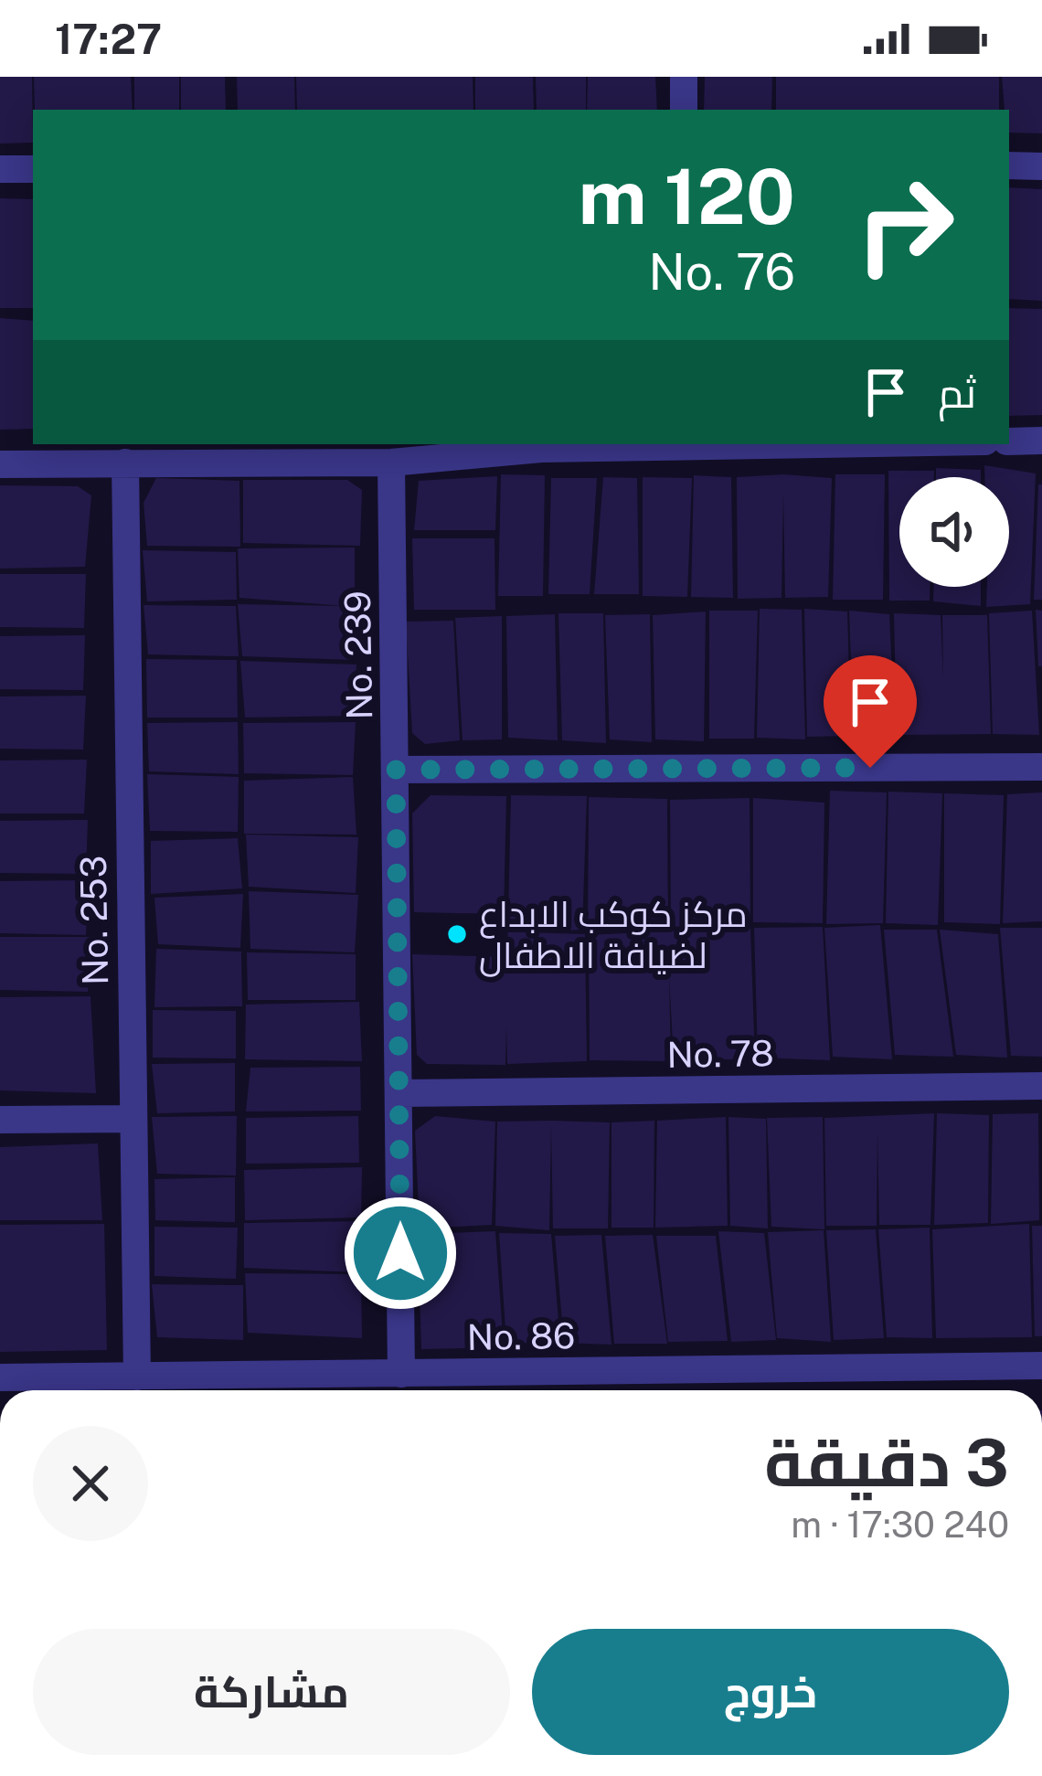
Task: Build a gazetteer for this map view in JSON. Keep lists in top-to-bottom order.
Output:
{
  "streets": {
    "street": [
      "No. 239",
      "No. 253",
      "No. 78",
      "No. 86"
    ]
  },
  "crossings": [
    ["No. 239", "No. 78"],
    ["No. 239", "No. 86"],
    ["No. 253", "No. 86"]
  ],
  "places": ["مركز كوكب الابداع لضيافة الاطفال"],
  "page": {
    "status": "17:27",
    "turn": ["120 m", "No. 76"],
    "then": "ثم",
    "heading": ["3 دقيقة", "240 m · 17:30"],
    "buttons": ["خروج", "مشاركة"]
  }
}
